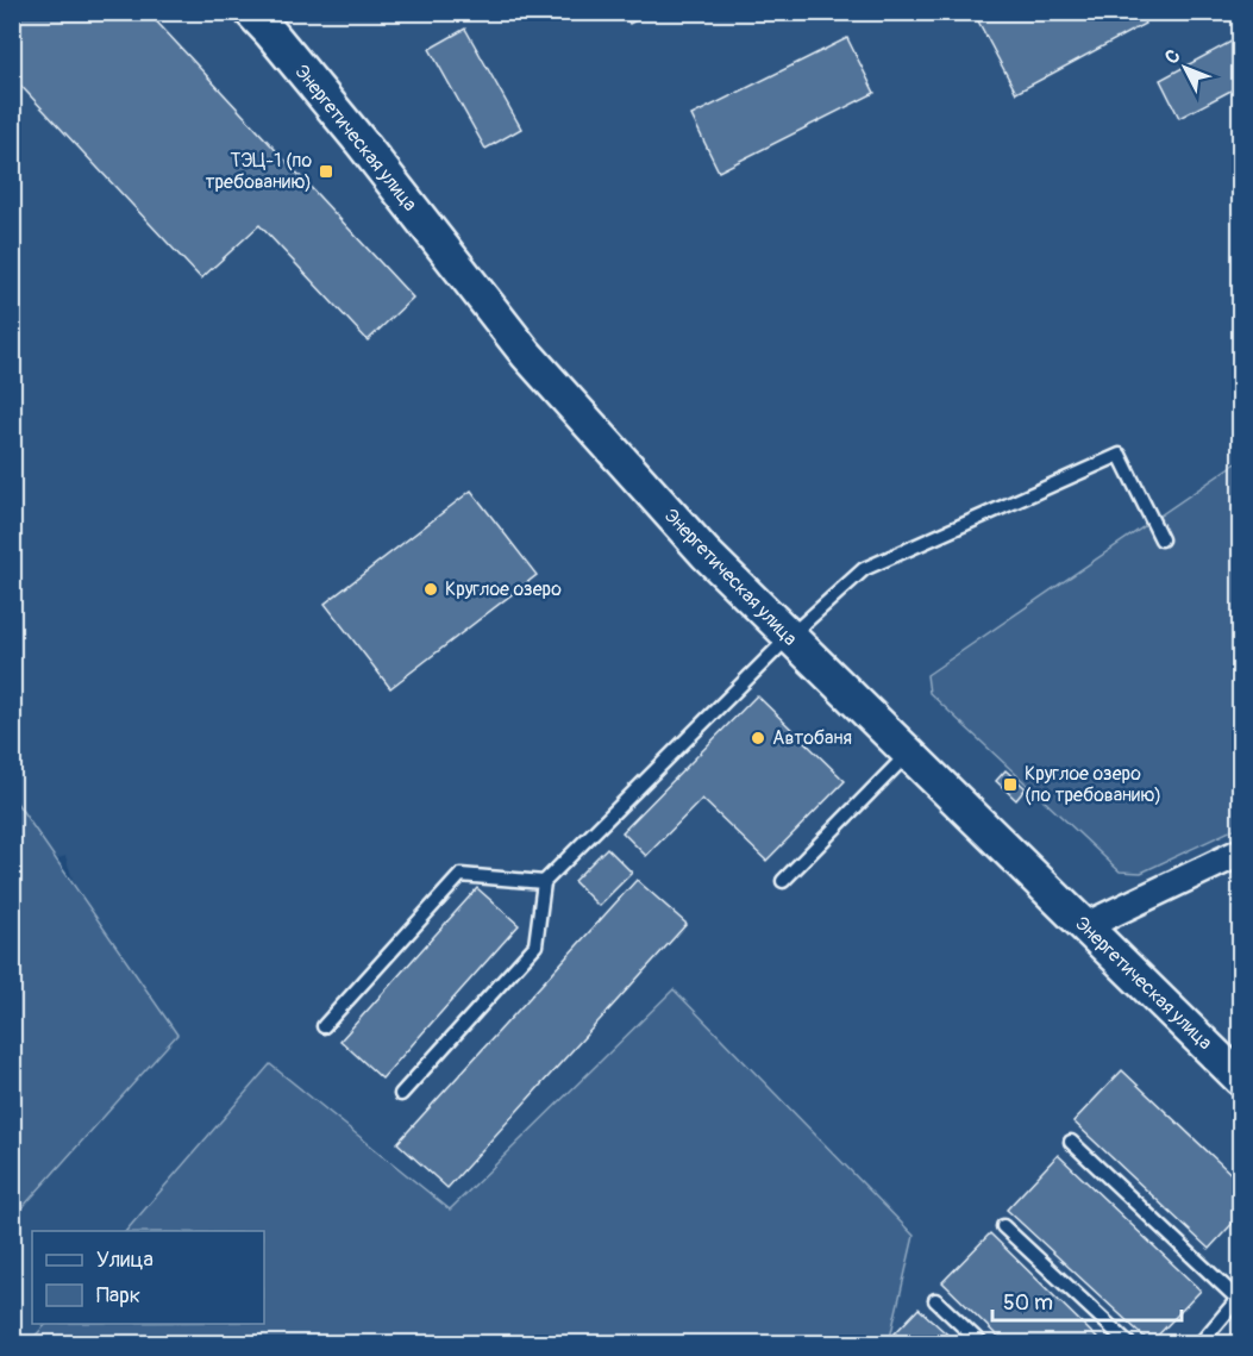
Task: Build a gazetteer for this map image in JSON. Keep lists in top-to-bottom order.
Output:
{
  "streets": {
    "street": ["Энергетическая улица"]
  },
  "places": {
    "transit": ["ТЭЦ-1 (по требованию)", "Круглое озеро (по требованию)"],
    "other": ["Круглое озеро", "Автобаня"]
  },
  "legend": ["Улица", "Парк"],
  "scale_bar": "50 m",
  "north": "top left"
}
